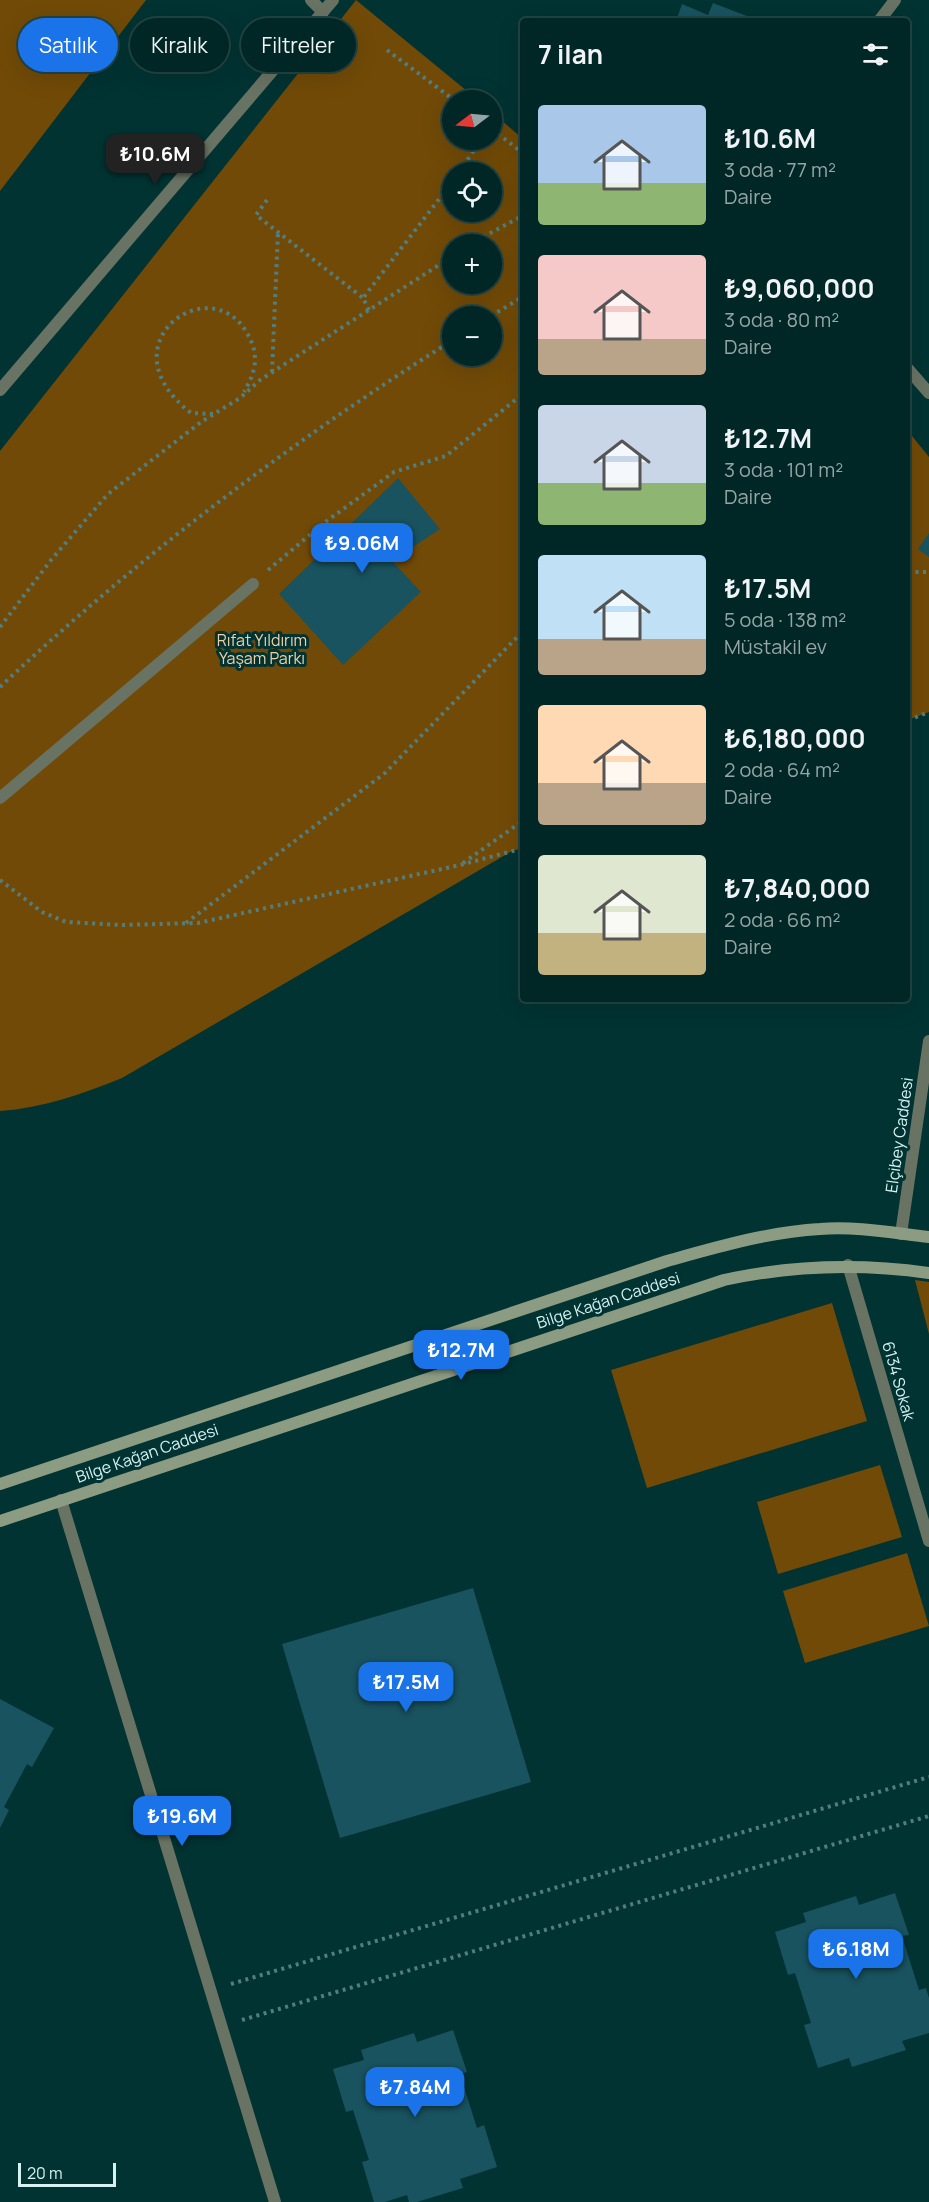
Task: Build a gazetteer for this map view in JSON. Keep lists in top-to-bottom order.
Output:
{
  "streets": {
    "street": ["Elçibey Caddesi", "Bilge Kağan Caddesi", "6134 Sokak"]
  },
  "crossings": [
    ["Elçibey Caddesi", "Bilge Kağan Caddesi"],
    ["Bilge Kağan Caddesi", "6134 Sokak"]
  ],
  "parks": ["Rıfat Yıldırım Yaşam Parkı"],
  "scale_bar": "20 m",
  "north": "left",
  "page": {
    "chip": ["Satılık", "Kiralık", "Filtreler"],
    "heading": "7 ilan",
    "map_buttons": ["+", "−"],
    "list": [
      {
        "name": "₺10.6M",
        "note": "3 oda · 77 m² · Daire"
      },
      {
        "name": "₺9,060,000",
        "note": "3 oda · 80 m² · Daire"
      },
      {
        "name": "₺12.7M",
        "note": "3 oda · 101 m² · Daire"
      },
      {
        "name": "₺17.5M",
        "note": "5 oda · 138 m² · Müstakil ev"
      },
      {
        "name": "₺6,180,000",
        "note": "2 oda · 64 m² · Daire"
      },
      {
        "name": "₺7,840,000",
        "note": "2 oda · 66 m² · Daire"
      }
    ],
    "price": [
      "₺10.6M",
      "₺9.06M",
      "₺12.7M",
      "₺17.5M",
      "₺19.6M",
      "₺6.18M",
      "₺7.84M"
    ],
    "scale": "20 m"
  }
}
